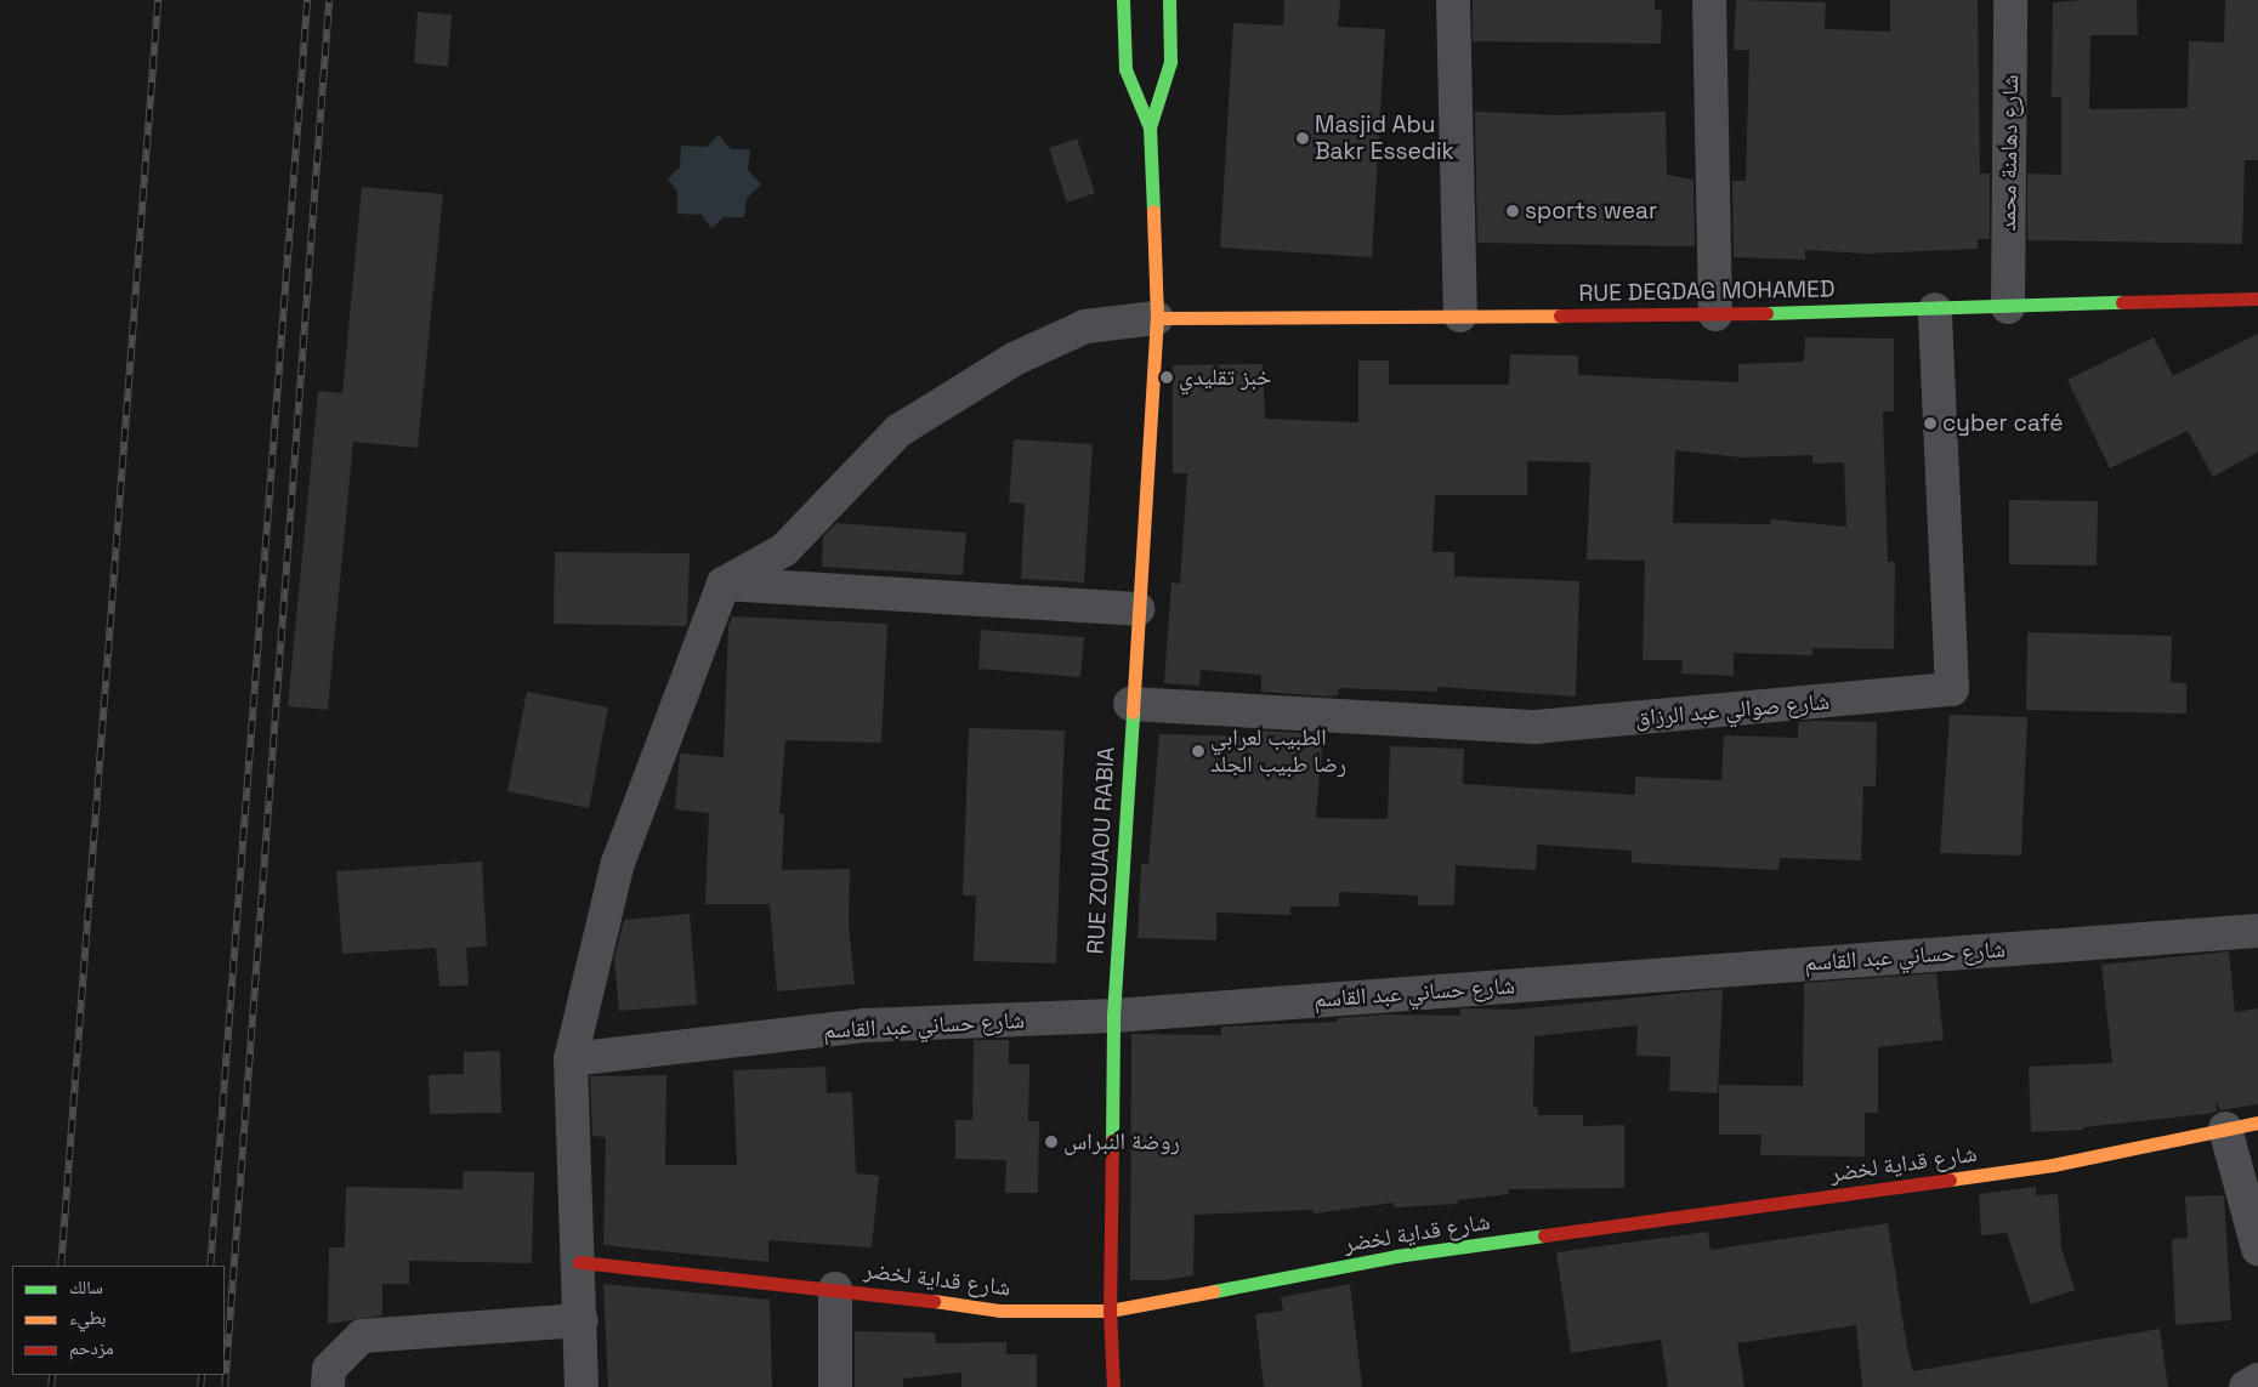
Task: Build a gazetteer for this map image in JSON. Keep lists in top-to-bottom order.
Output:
{
  "streets": {
    "main road": ["RUE DEGDAG MOHAMED", "RUE ZOUAOU RABIA", "شارع قداية لخضر"],
    "street": ["شارع دهامنة محمد", "شارع صوالي عبد الرزاق", "شارع حساني عبد القاسم"]
  },
  "crossings": [
    ["شارع دهامنة محمد", "RUE DEGDAG MOHAMED"],
    ["RUE DEGDAG MOHAMED", "شارع صوالي عبد الرزاق"],
    ["RUE DEGDAG MOHAMED", "RUE ZOUAOU RABIA"],
    ["شارع صوالي عبد الرزاق", "RUE ZOUAOU RABIA"],
    ["RUE ZOUAOU RABIA", "شارع حساني عبد القاسم"],
    ["RUE ZOUAOU RABIA", "شارع قداية لخضر"]
  ],
  "places": [
    "Masjid Abu Bakr Essedik",
    "sports wear",
    "خبز تقليدي",
    "cyber café",
    "الطبيب لعرابي رضا طبيب الجلد",
    "روضة النبراس"
  ],
  "legend": ["سالك", "بطيء", "مزدحم"]
}
